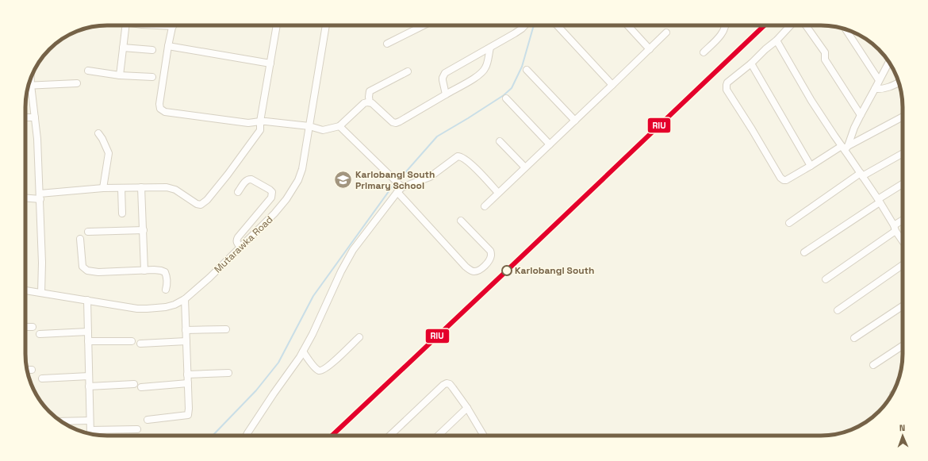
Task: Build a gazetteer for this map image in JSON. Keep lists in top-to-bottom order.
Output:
{
  "streets": {
    "street": ["Mutarawka Road"]
  },
  "places": {
    "school or university": ["Kariobangi South Primary School"],
    "other": ["Kariobangi South"]
  },
  "lines": ["transit line RIU"],
  "north": "top"
}
